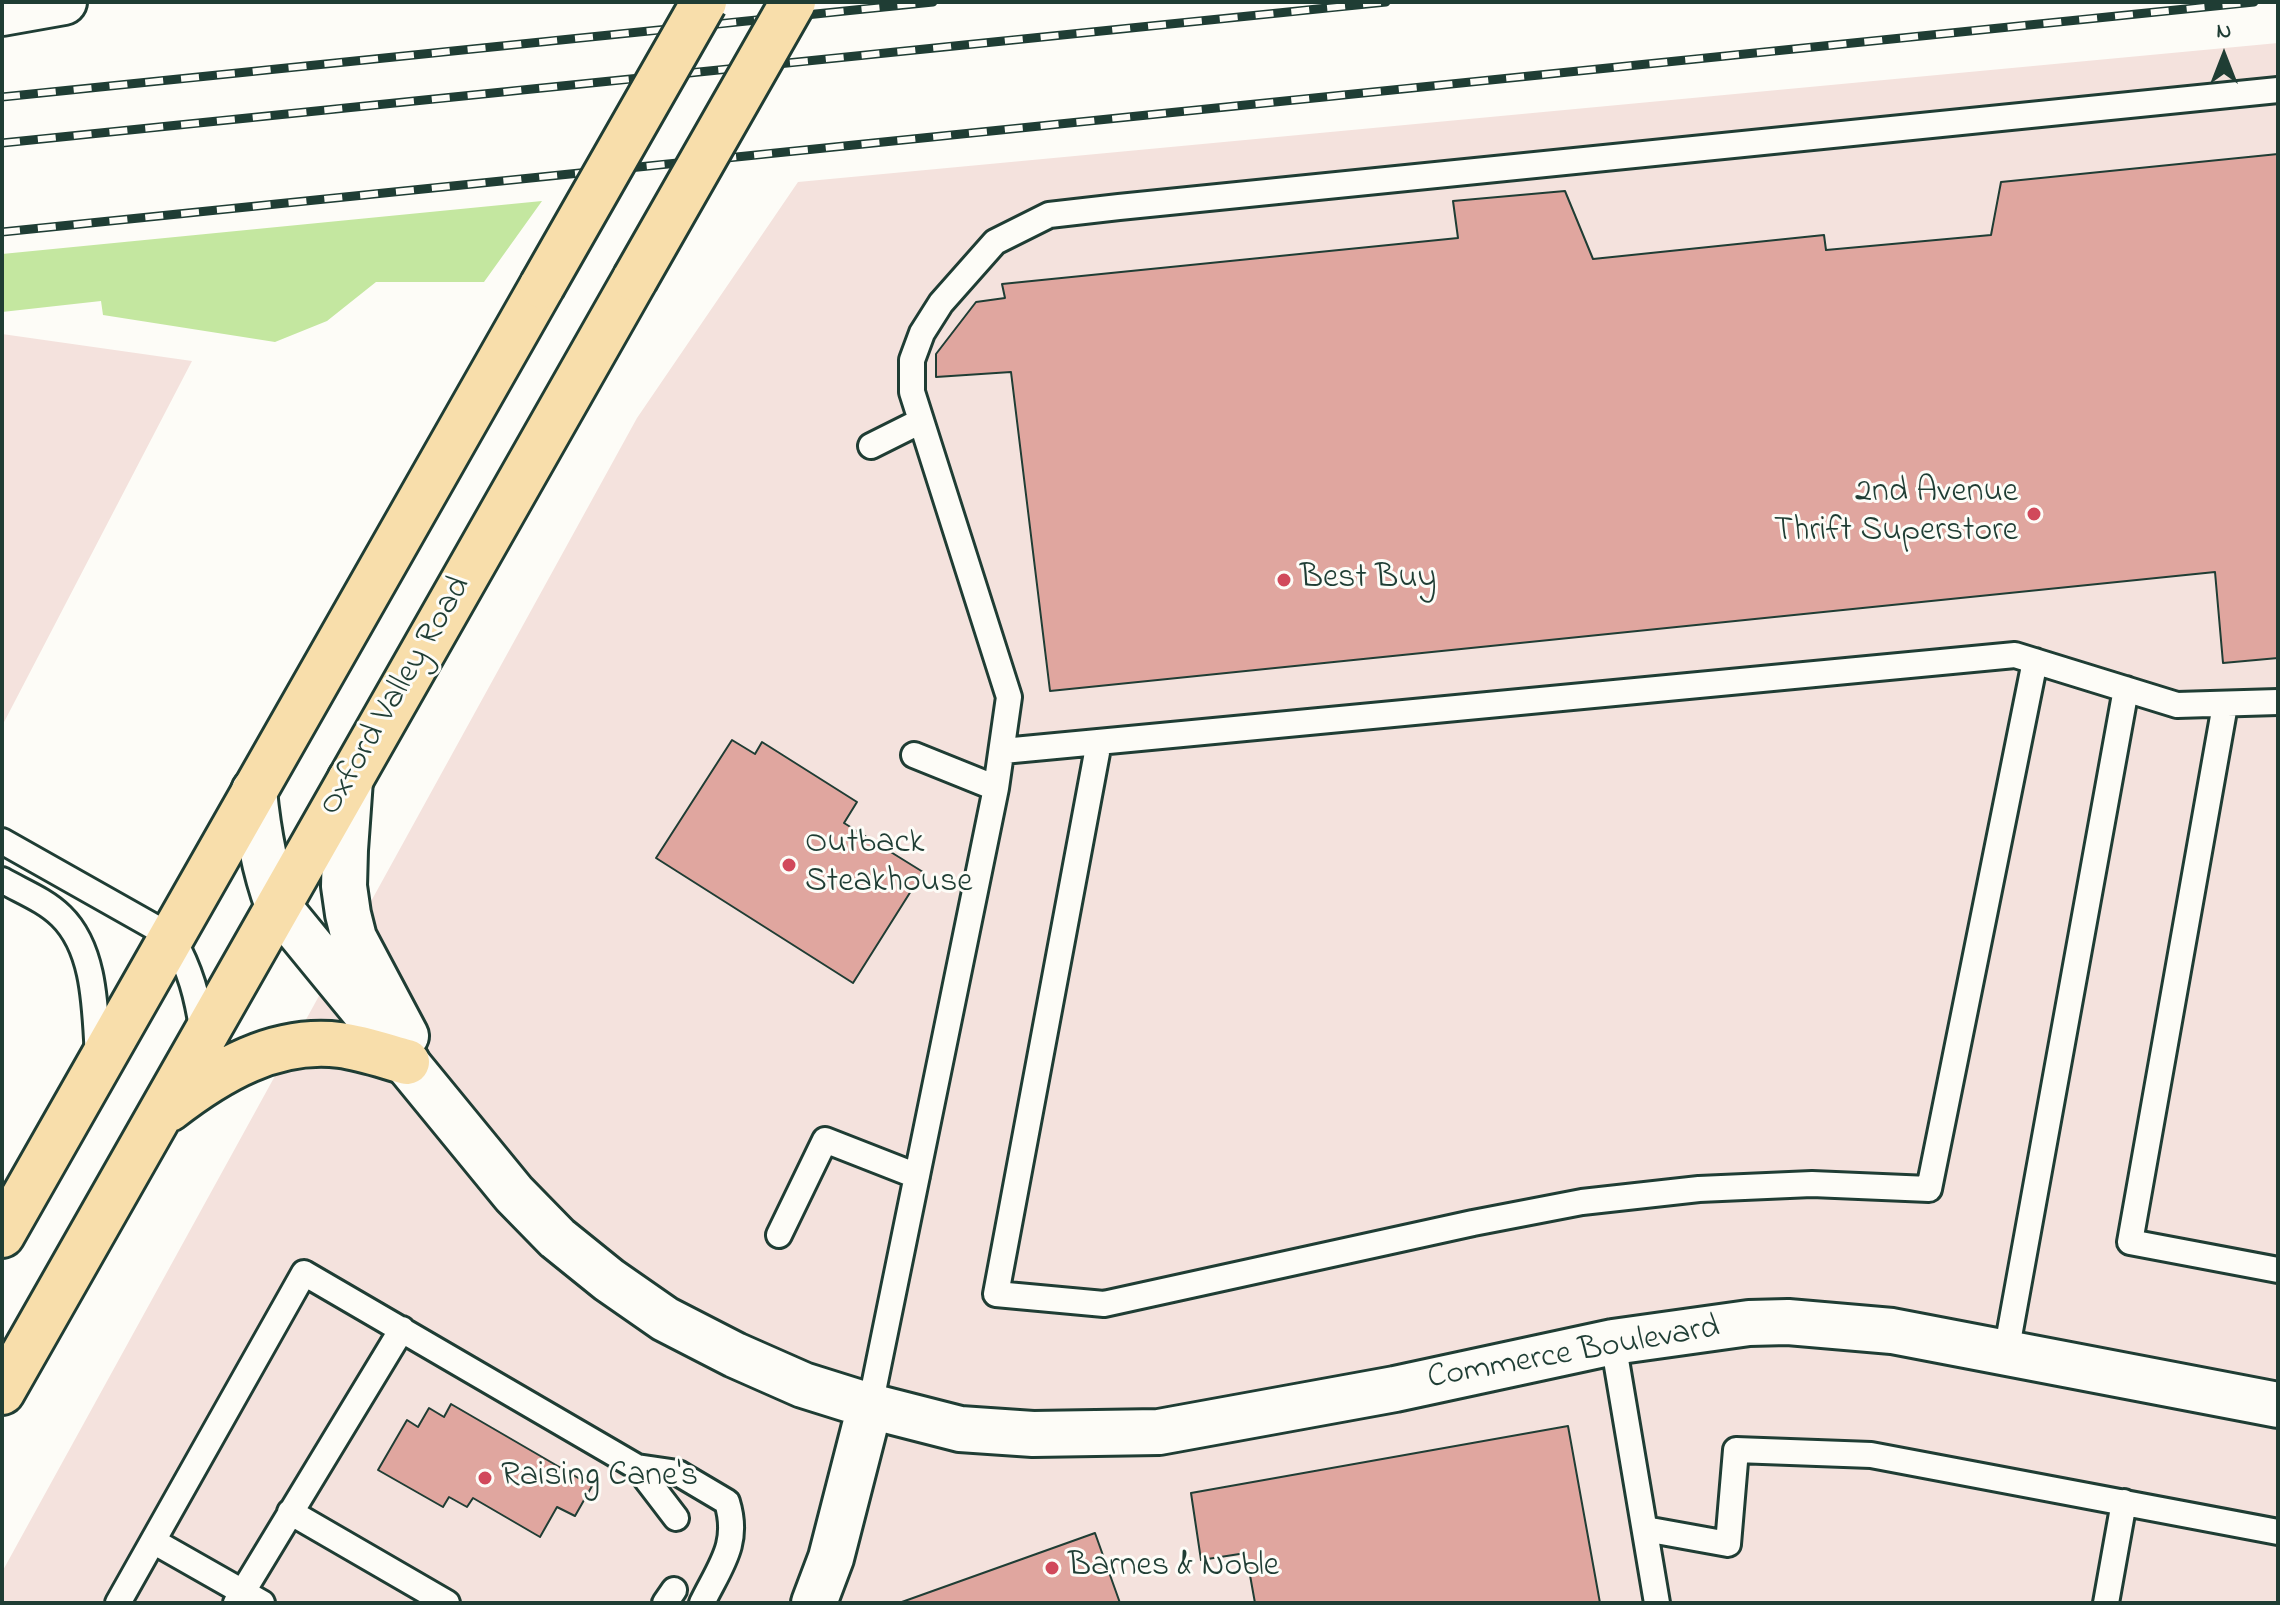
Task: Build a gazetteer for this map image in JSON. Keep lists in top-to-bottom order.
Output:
{
  "streets": {
    "main road": ["Oxford Valley Road"],
    "street": ["Commerce Boulevard"]
  },
  "crossings": [
    ["Oxford Valley Road", "Commerce Boulevard"]
  ],
  "places": [
    "2nd Avenue Thrift Superstore",
    "Best Buy",
    "Outback Steakhouse",
    "Raising Cane's",
    "Barnes & Noble"
  ],
  "north": "top"
}
